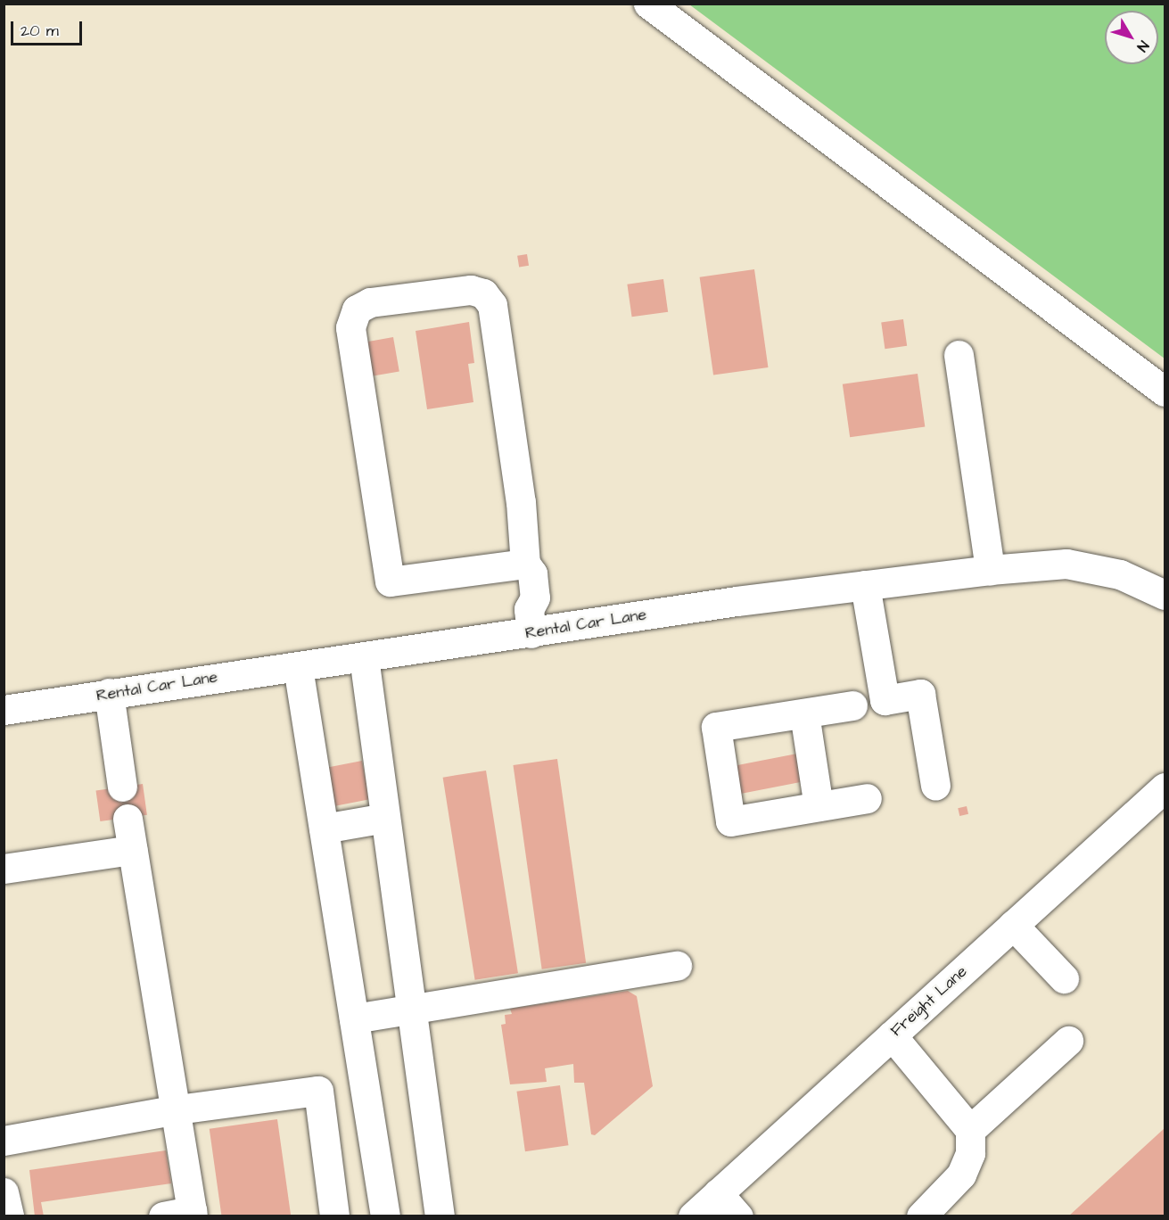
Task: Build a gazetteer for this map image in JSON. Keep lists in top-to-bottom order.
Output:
{
  "streets": {
    "street": ["Rental Car Lane", "Freight Lane"]
  },
  "scale_bar": "20 m",
  "north": "bottom right"
}
